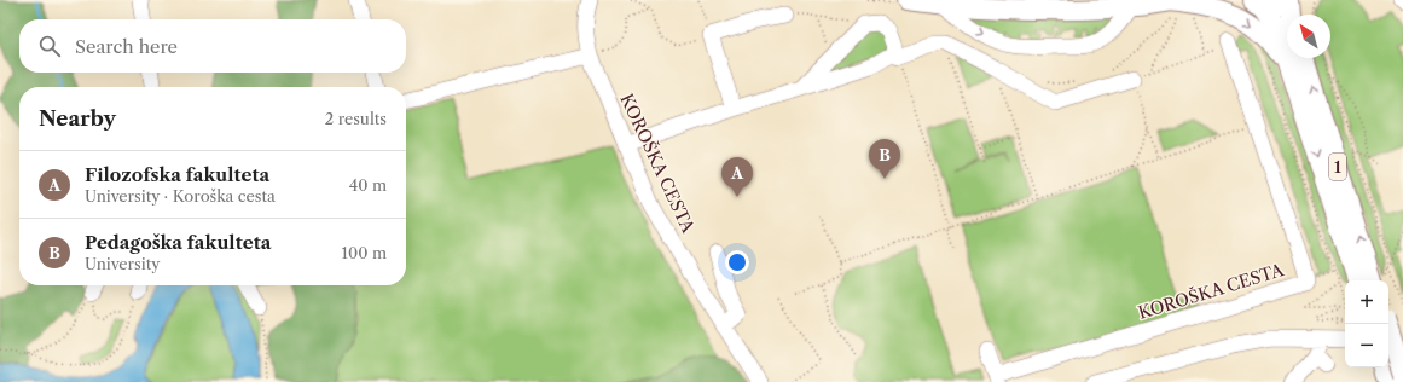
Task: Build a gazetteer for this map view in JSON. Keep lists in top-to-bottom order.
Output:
{
  "streets": {
    "main road": ["1"],
    "street": ["KOROŠKA CESTA"]
  },
  "north": "top left",
  "page": {
    "search": "Search here",
    "heading": ["Nearby", "2 results"],
    "pins": ["B", "A"],
    "list": [
      {
        "mark": "A",
        "name": "Filozofska fakulteta",
        "note": "University · Koroška cesta",
        "value": "40 m"
      },
      {
        "mark": "B",
        "name": "Pedagoška fakulteta",
        "note": "University",
        "value": "100 m"
      }
    ],
    "map_buttons": ["+", "−"]
  }
}
